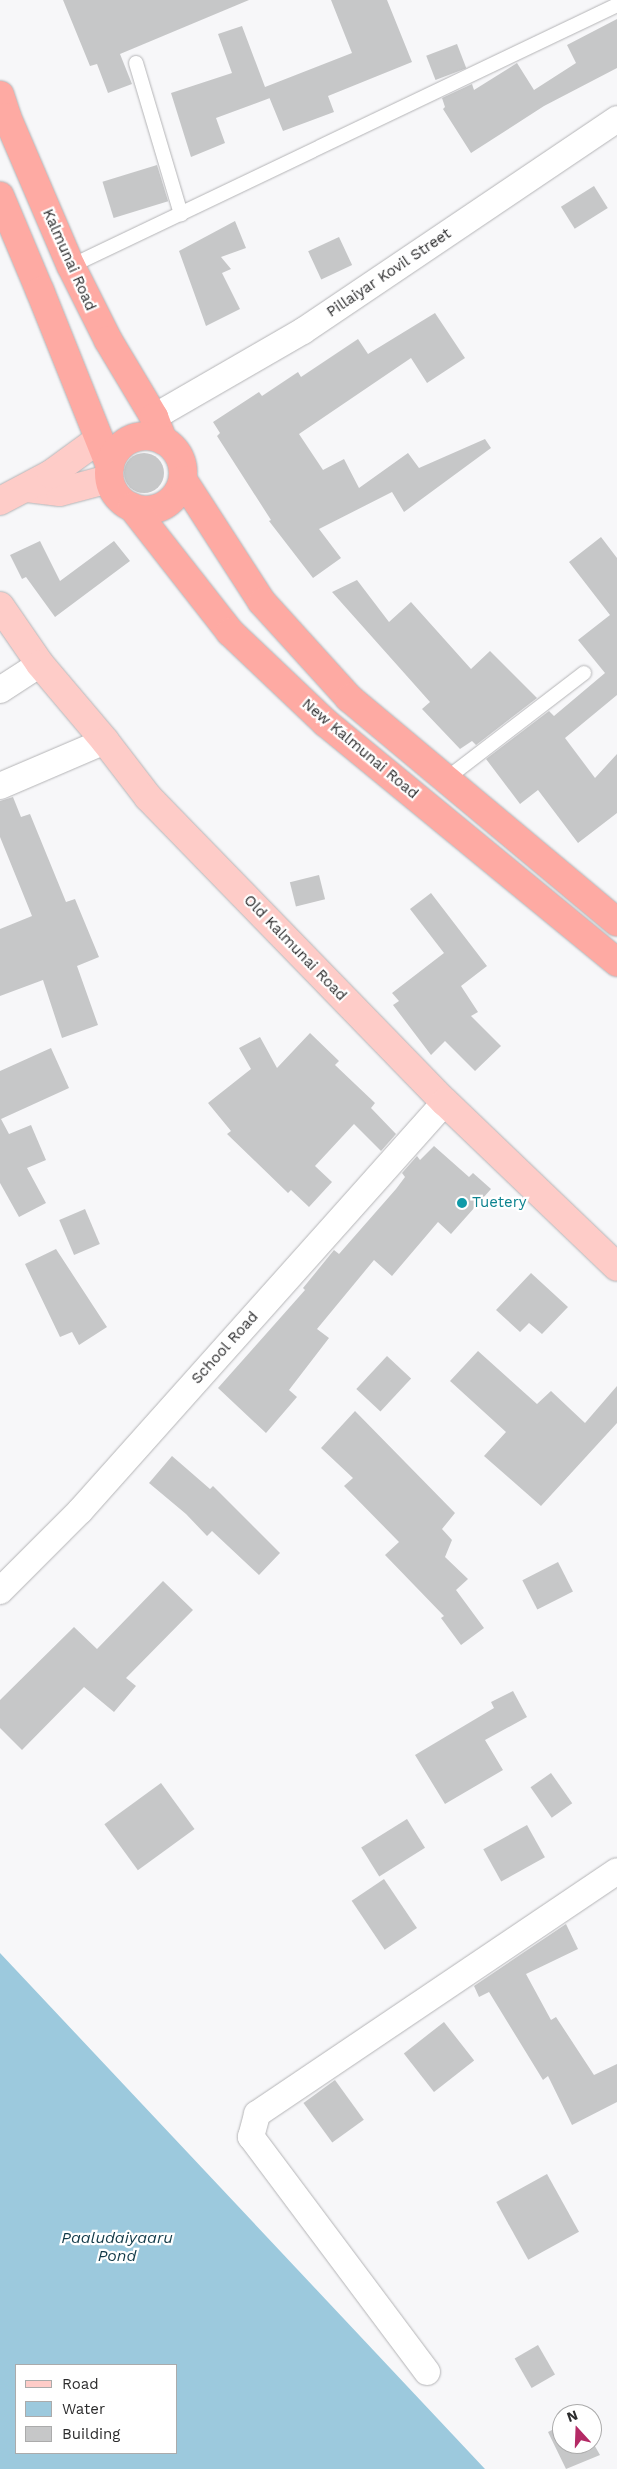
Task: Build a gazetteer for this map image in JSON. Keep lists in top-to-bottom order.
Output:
{
  "streets": {
    "highway": ["Kalmunai Road", "New Kalmunai Road"],
    "main road": ["Old Kalmunai Road"],
    "street": ["Pillaiyar Kovil Street", "School Road"]
  },
  "crossings": [
    ["Kalmunai Road", "Pillaiyar Kovil Street"],
    ["Kalmunai Road", "New Kalmunai Road"],
    ["Pillaiyar Kovil Street", "New Kalmunai Road"],
    ["Old Kalmunai Road", "School Road"]
  ],
  "water": ["Paaludaiyaaru Pond"],
  "places": ["Tuetery"],
  "legend": ["Road", "Water", "Building"],
  "north": "top"
}
